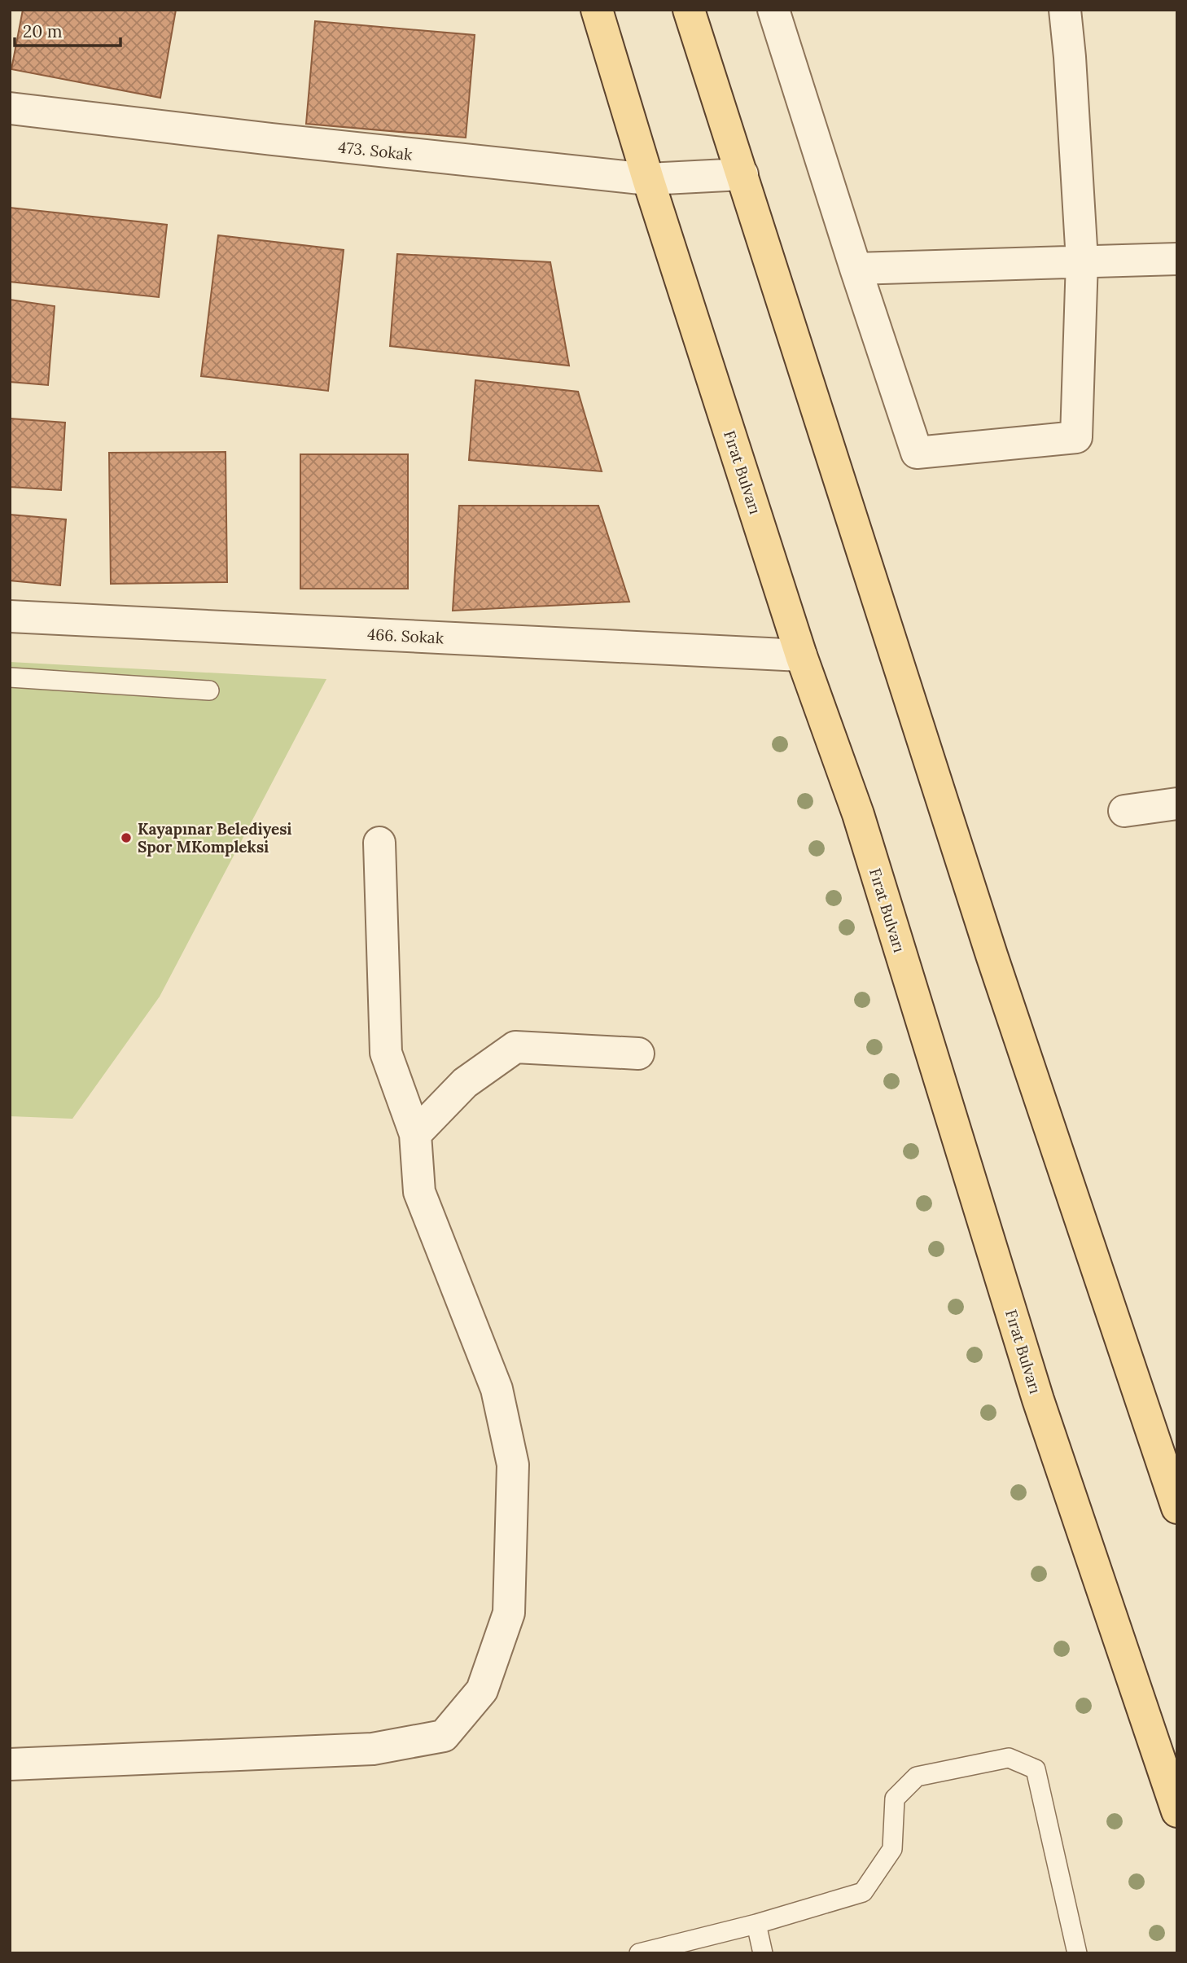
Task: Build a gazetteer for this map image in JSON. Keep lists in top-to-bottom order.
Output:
{
  "streets": {
    "main road": ["Fırat Bulvarı"],
    "street": ["473. Sokak", "466. Sokak"]
  },
  "crossings": [
    ["473. Sokak", "Fırat Bulvarı"],
    ["Fırat Bulvarı", "466. Sokak"]
  ],
  "places": ["Kayapınar Belediyesi Spor MKompleksi"],
  "scale_bar": "20 m"
}
